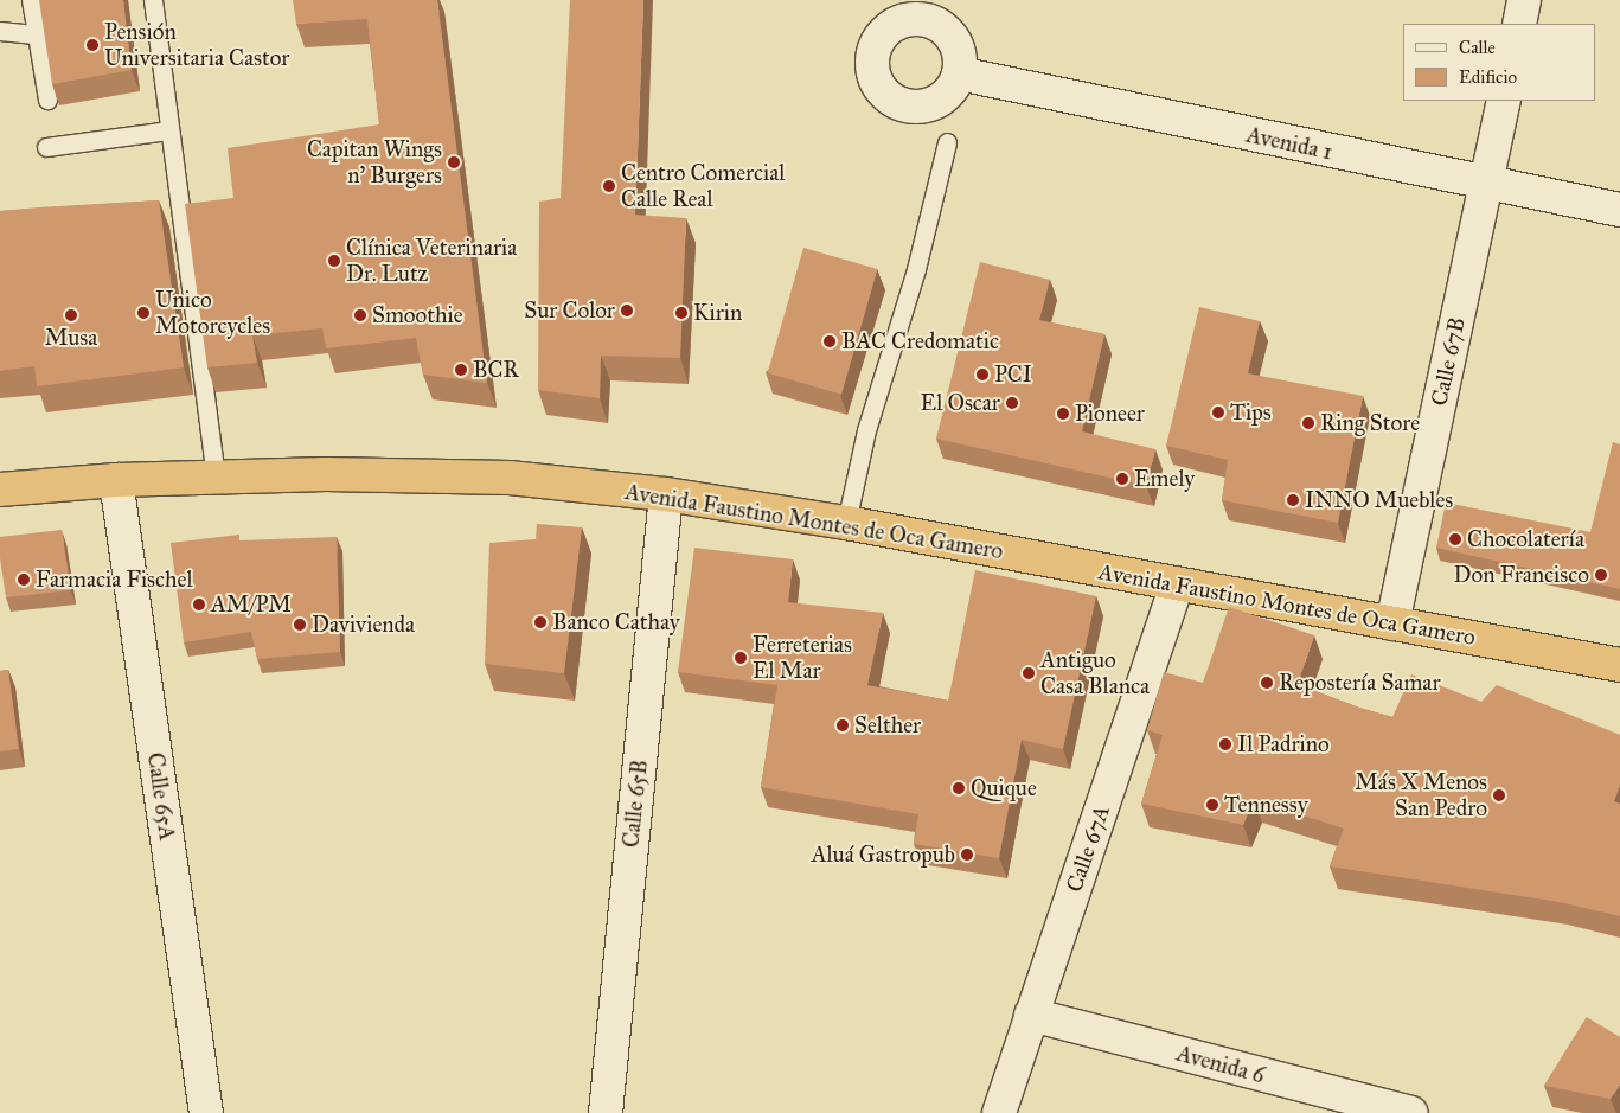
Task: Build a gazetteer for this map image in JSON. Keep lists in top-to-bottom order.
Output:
{
  "streets": {
    "highway": ["Avenida Faustino Montes de Oca Gamero"],
    "street": [
      "Avenida 1",
      "Calle 67B",
      "Calle 65A",
      "Calle 65B",
      "Calle 67A",
      "Avenida 6"
    ]
  },
  "crossings": [
    ["Avenida 1", "Calle 67B"],
    ["Calle 67B", "Avenida Faustino Montes de Oca Gamero"],
    ["Avenida Faustino Montes de Oca Gamero", "Calle 65A"],
    ["Avenida Faustino Montes de Oca Gamero", "Calle 65B"],
    ["Avenida Faustino Montes de Oca Gamero", "Calle 67A"],
    ["Calle 67A", "Avenida 6"]
  ],
  "places": [
    "Pensión Universitaria Castor",
    "Capitan Wings n’ Burgers",
    "Centro Comercial Calle Real",
    "Clínica Veterinaria Dr. Lutz",
    "Sur Color",
    "Unico Motorcycles",
    "Kirin",
    "Musa",
    "Smoothie",
    "BAC Credomatic",
    "BCR",
    "PCI",
    "El Oscar",
    "Tips",
    "Pioneer",
    "Ring Store",
    "Emely",
    "INNO Muebles",
    "Chocolatería",
    "Don Francisco",
    "Farmacia Fischel",
    "AM/PM",
    "Banco Cathay",
    "Davivienda",
    "Ferreterias El Mar",
    "Antiguo Casa Blanca",
    "Repostería Samar",
    "Selther",
    "Il Padrino",
    "Quique",
    "Más X Menos San Pedro",
    "Tennessy",
    "Aluá Gastropub"
  ],
  "legend": ["Calle", "Edificio"]
}
